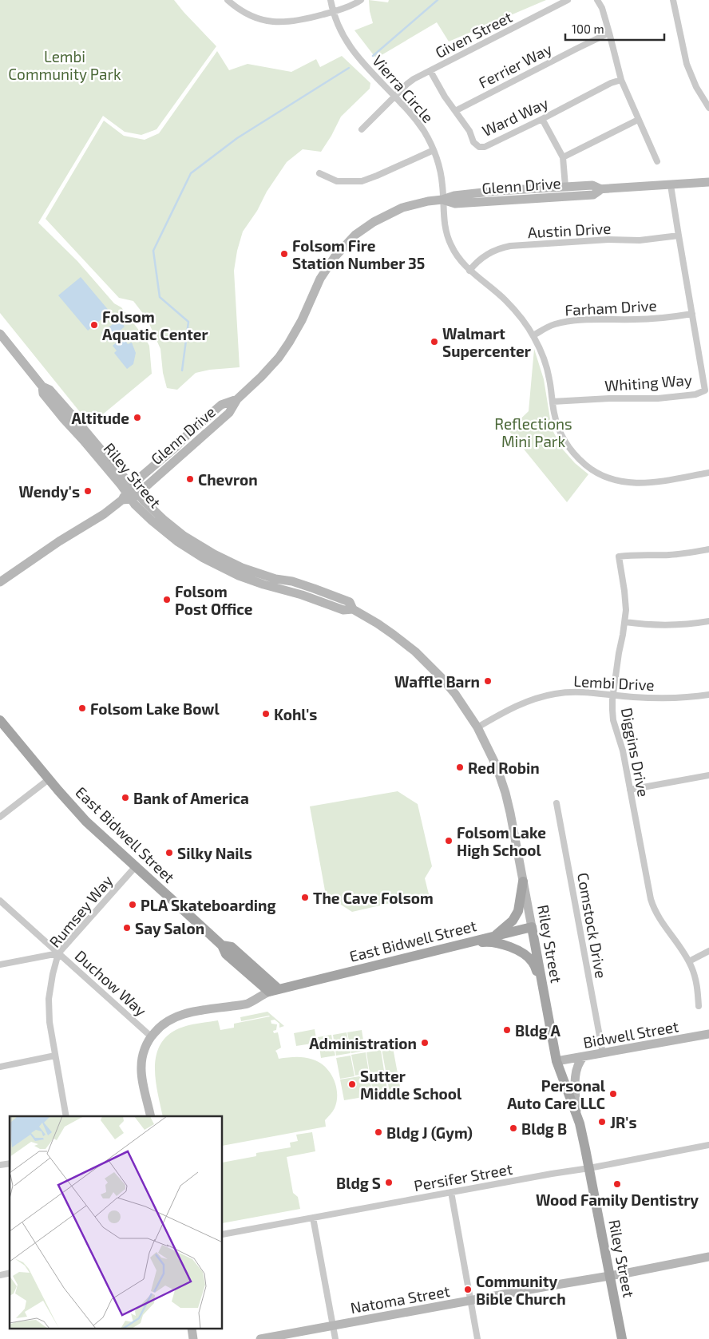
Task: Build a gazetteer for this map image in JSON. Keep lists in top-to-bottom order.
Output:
{
  "streets": {
    "main road": ["Riley Street", "East Bidwell Street"],
    "street": [
      "Given Street",
      "Ferrier Way",
      "Vierra Circle",
      "Ward Way",
      "Glenn Drive",
      "Austin Drive",
      "Farham Drive",
      "Whiting Way",
      "Lembi Drive",
      "Diggins Drive",
      "Rumsey Way",
      "Comstock Drive",
      "Duchow Way",
      "Bidwell Street",
      "Persifer Street",
      "Natoma Street"
    ]
  },
  "crossings": [
    ["Given Street", "Vierra Circle"],
    ["Given Street", "Ward Way"],
    ["Ferrier Way", "Ward Way"],
    ["Vierra Circle", "Glenn Drive"],
    ["Vierra Circle", "Austin Drive"],
    ["Vierra Circle", "Farham Drive"],
    ["Vierra Circle", "Whiting Way"],
    ["Glenn Drive", "Whiting Way"],
    ["Glenn Drive", "Riley Street"],
    ["Austin Drive", "Whiting Way"],
    ["Farham Drive", "Whiting Way"],
    ["Riley Street", "Lembi Drive"],
    ["Riley Street", "East Bidwell Street"],
    ["Riley Street", "Bidwell Street"],
    ["Riley Street", "Persifer Street"],
    ["Riley Street", "Natoma Street"],
    ["Lembi Drive", "Diggins Drive"],
    ["East Bidwell Street", "Rumsey Way"],
    ["Rumsey Way", "Duchow Way"],
    ["Comstock Drive", "Bidwell Street"]
  ],
  "parks": ["Lembi Community Park", "Reflections Mini Park"],
  "places": [
    "Folsom Fire Station Number 35",
    "Folsom Aquatic Center",
    "Walmart Supercenter",
    "Altitude",
    "Chevron",
    "Wendy's",
    "Folsom Post Office",
    "Waffle Barn",
    "Folsom Lake Bowl",
    "Kohl's",
    "Red Robin",
    "Bank of America",
    "Folsom Lake High School",
    "Silky Nails",
    "The Cave Folsom",
    "PLA Skateboarding",
    "Say Salon",
    "Bldg A",
    "Administration",
    "Sutter Middle School",
    "Personal Auto Care LLC",
    "JR's",
    "Bldg B",
    "Bldg J (Gym)",
    "Bldg S",
    "Wood Family Dentistry",
    "Community Bible Church"
  ],
  "scale_bar": "100 m"
}
